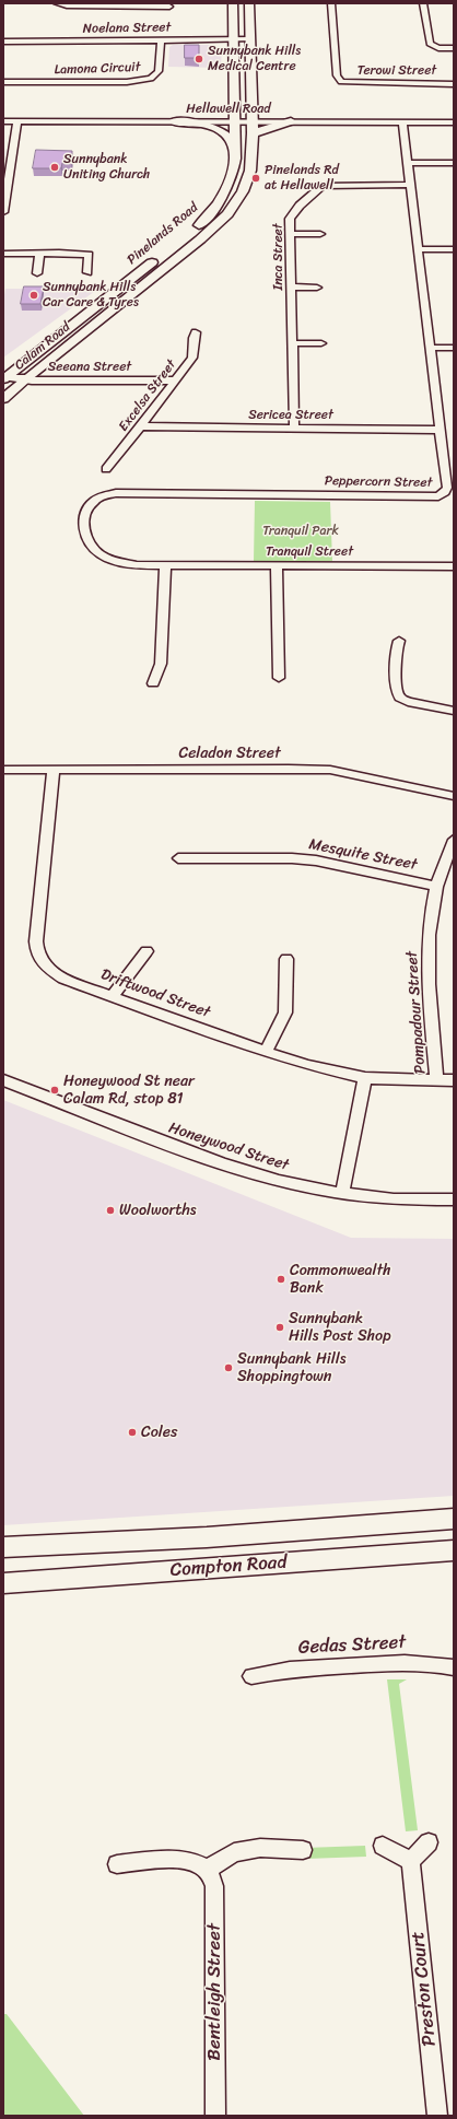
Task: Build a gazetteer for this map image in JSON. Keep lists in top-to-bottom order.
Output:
{
  "streets": {
    "main road": ["Pinelands Road", "Calam Road", "Compton Road"],
    "street": [
      "Noelana Street",
      "Lamona Circuit",
      "Terowi Street",
      "Hellawell Road",
      "Inca Street",
      "Seeana Street",
      "Excelsa Street",
      "Sericea Street",
      "Peppercorn Street",
      "Tranquil Street",
      "Celadon Street",
      "Mesquite Street",
      "Driftwood Street",
      "Pompadour Street",
      "Honeywood Street",
      "Gedas Street",
      "Preston Court",
      "Bentleigh Street"
    ]
  },
  "crossings": [
    ["Noelana Street", "Lamona Circuit"],
    ["Noelana Street", "Pinelands Road"],
    ["Hellawell Road", "Pinelands Road"],
    ["Hellawell Road", "Calam Road"],
    ["Hellawell Road", "Peppercorn Street"],
    ["Pinelands Road", "Seeana Street"],
    ["Inca Street", "Sericea Street"],
    ["Inca Street", "Peppercorn Street"],
    ["Calam Road", "Seeana Street"],
    ["Seeana Street", "Excelsa Street"],
    ["Excelsa Street", "Sericea Street"],
    ["Sericea Street", "Peppercorn Street"],
    ["Peppercorn Street", "Tranquil Street"],
    ["Celadon Street", "Driftwood Street"],
    ["Mesquite Street", "Pompadour Street"],
    ["Driftwood Street", "Pompadour Street"]
  ],
  "parks": ["Tranquil Park"],
  "places": [
    "Sunnybank Hills Medical Centre",
    "Sunnybank Uniting Church",
    "Pinelands Rd at Hellawell",
    "Sunnybank Hills Car Care & Tyres",
    "Honeywood St near Calam Rd, stop 81",
    "Woolworths",
    "Commonwealth Bank",
    "Sunnybank Hills Post Shop",
    "Sunnybank Hills Shoppingtown",
    "Coles"
  ]
}
